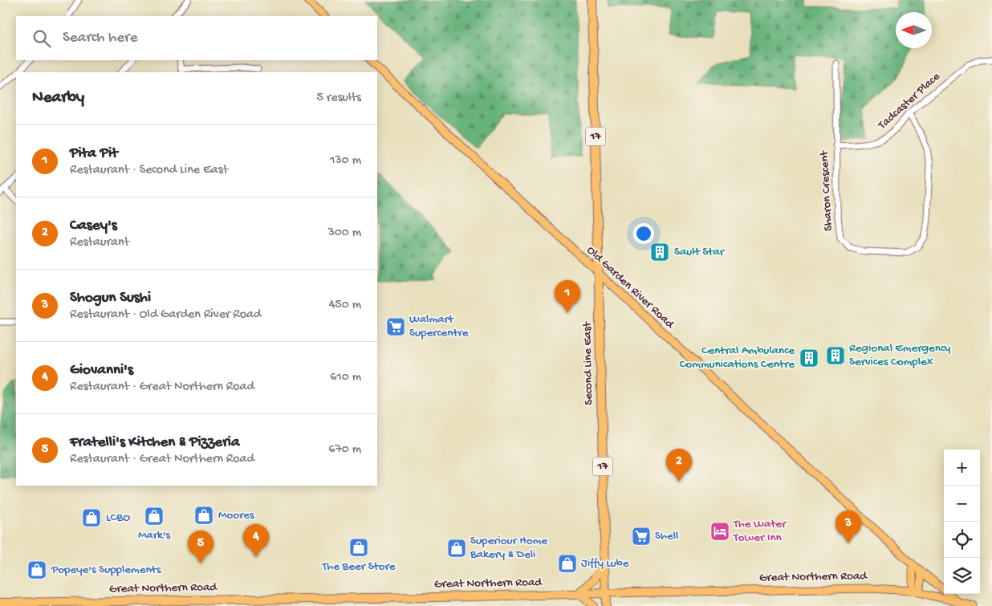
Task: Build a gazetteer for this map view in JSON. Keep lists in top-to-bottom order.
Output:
{
  "streets": {
    "highway": ["17", "Second Line East", "Great Northern Road"],
    "main road": ["Old Garden River Road"],
    "street": ["Tadcaster Place", "Sharon Crescent"]
  },
  "crossings": [
    ["Tadcaster Place", "Sharon Crescent"],
    ["Old Garden River Road", "Second Line East"],
    ["Old Garden River Road", "Great Northern Road"],
    ["Second Line East", "Great Northern Road"]
  ],
  "places": {
    "building": ["Sault Star", "Regional Emergency Services Complex", "Central Ambulance Communications Centre"],
    "supermarket": ["Walmart Supercentre", "Shell"],
    "shop": [
      "Moores",
      "Mark's",
      "LCBO",
      "The Beer Store",
      "Superiour Home Bakery & Deli",
      "Jiffy Lube",
      "Popeye's Supplements"
    ],
    "hotel": ["The Water Tower Inn"]
  },
  "north": "left",
  "page": {
    "search": "Search here",
    "heading": ["Nearby", "5 results"],
    "list": [
      {
        "mark": "1",
        "name": "Pita Pit",
        "note": "Restaurant · Second Line East",
        "value": "130 m"
      },
      {
        "mark": "2",
        "name": "Casey's",
        "note": "Restaurant",
        "value": "300 m"
      },
      {
        "mark": "3",
        "name": "Shogun Sushi",
        "note": "Restaurant · Old Garden River Road",
        "value": "450 m"
      },
      {
        "mark": "4",
        "name": "Giovanni's",
        "note": "Restaurant · Great Northern Road",
        "value": "610 m"
      },
      {
        "mark": "5",
        "name": "Fratelli's Kitchen & Pizzeria",
        "note": "Restaurant · Great Northern Road",
        "value": "670 m"
      }
    ],
    "pins": [
      "1",
      "2",
      "3",
      "4",
      "5"
    ],
    "map_buttons": ["+", "−"]
  }
}
